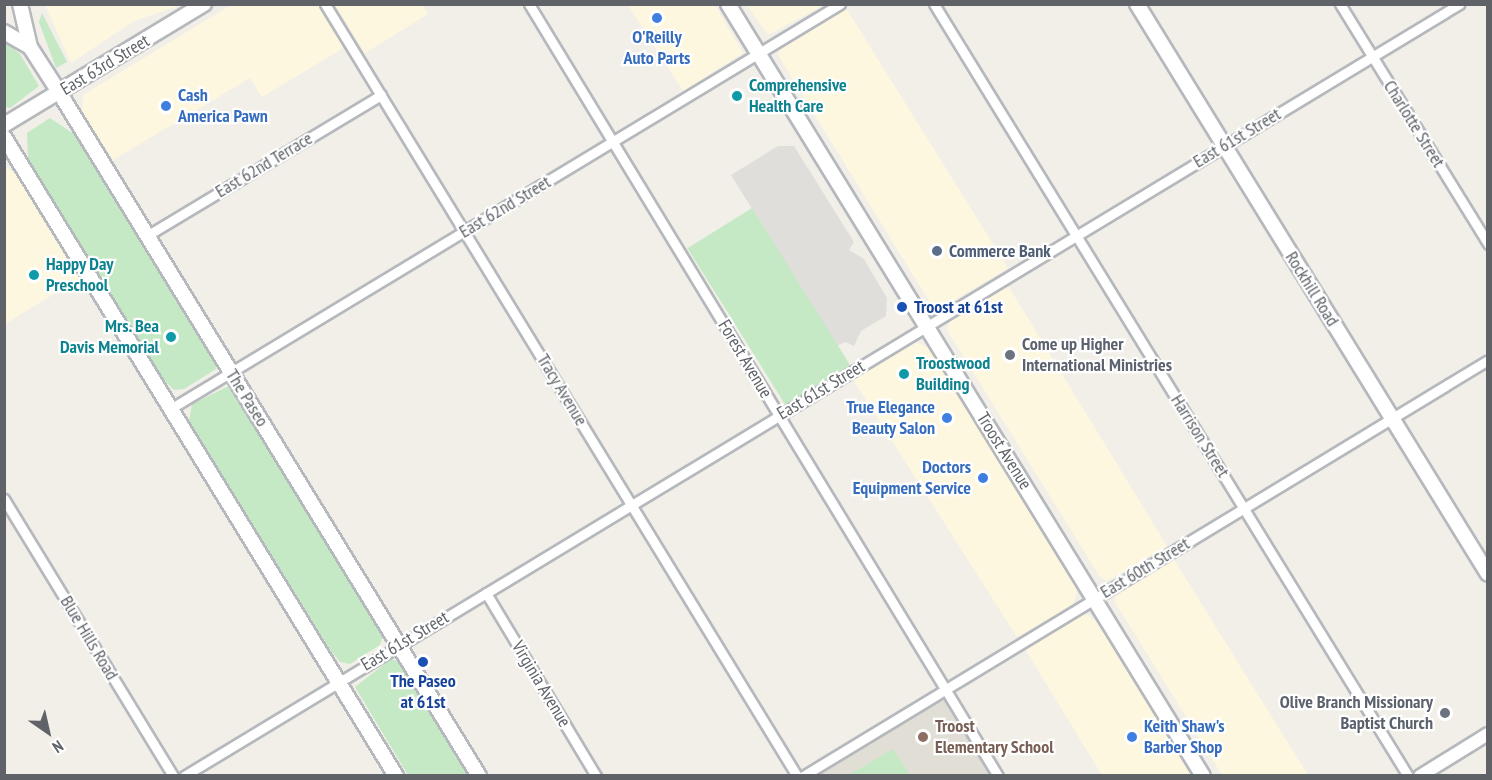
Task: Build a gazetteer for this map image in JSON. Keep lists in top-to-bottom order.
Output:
{
  "streets": {
    "main road": [
      "East 63rd Street",
      "Rockhill Road",
      "The Paseo",
      "Troost Avenue"
    ],
    "street": [
      "Charlotte Street",
      "East 61st Street",
      "East 62nd Terrace",
      "East 62nd Street",
      "Forest Avenue",
      "Tracy Avenue",
      "Harrison Street",
      "East 60th Street",
      "Blue Hills Road",
      "Virginia Avenue"
    ]
  },
  "crossings": [
    ["East 63rd Street", "The Paseo"],
    ["Charlotte Street", "East 61st Street"],
    ["East 61st Street", "Rockhill Road"],
    ["East 61st Street", "Forest Avenue"],
    ["East 61st Street", "Tracy Avenue"],
    ["East 61st Street", "The Paseo"],
    ["East 61st Street", "Harrison Street"],
    ["East 61st Street", "Troost Avenue"],
    ["East 61st Street", "Virginia Avenue"],
    ["East 62nd Terrace", "Tracy Avenue"],
    ["East 62nd Terrace", "The Paseo"],
    ["East 62nd Street", "Forest Avenue"],
    ["East 62nd Street", "Tracy Avenue"],
    ["East 62nd Street", "The Paseo"],
    ["East 62nd Street", "Troost Avenue"],
    ["Rockhill Road", "East 60th Street"],
    ["Forest Avenue", "East 60th Street"],
    ["Harrison Street", "East 60th Street"],
    ["Troost Avenue", "East 60th Street"]
  ],
  "places": [
    "O'Reilly Auto Parts",
    "Comprehensive Health Care",
    "Cash America Pawn",
    "Commerce Bank",
    "Happy Day Preschool",
    "Troost at 61st",
    "Mrs. Bea Davis Memorial",
    "Come up Higher International Ministries",
    "Troostwood Building",
    "True Elegance Beauty Salon",
    "Doctors Equipment Service",
    "The Paseo at 61st",
    "Olive Branch Missionary Baptist Church",
    "Troost Elementary School",
    "Keith Shaw's Barber Shop"
  ],
  "north": "bottom right"
}
